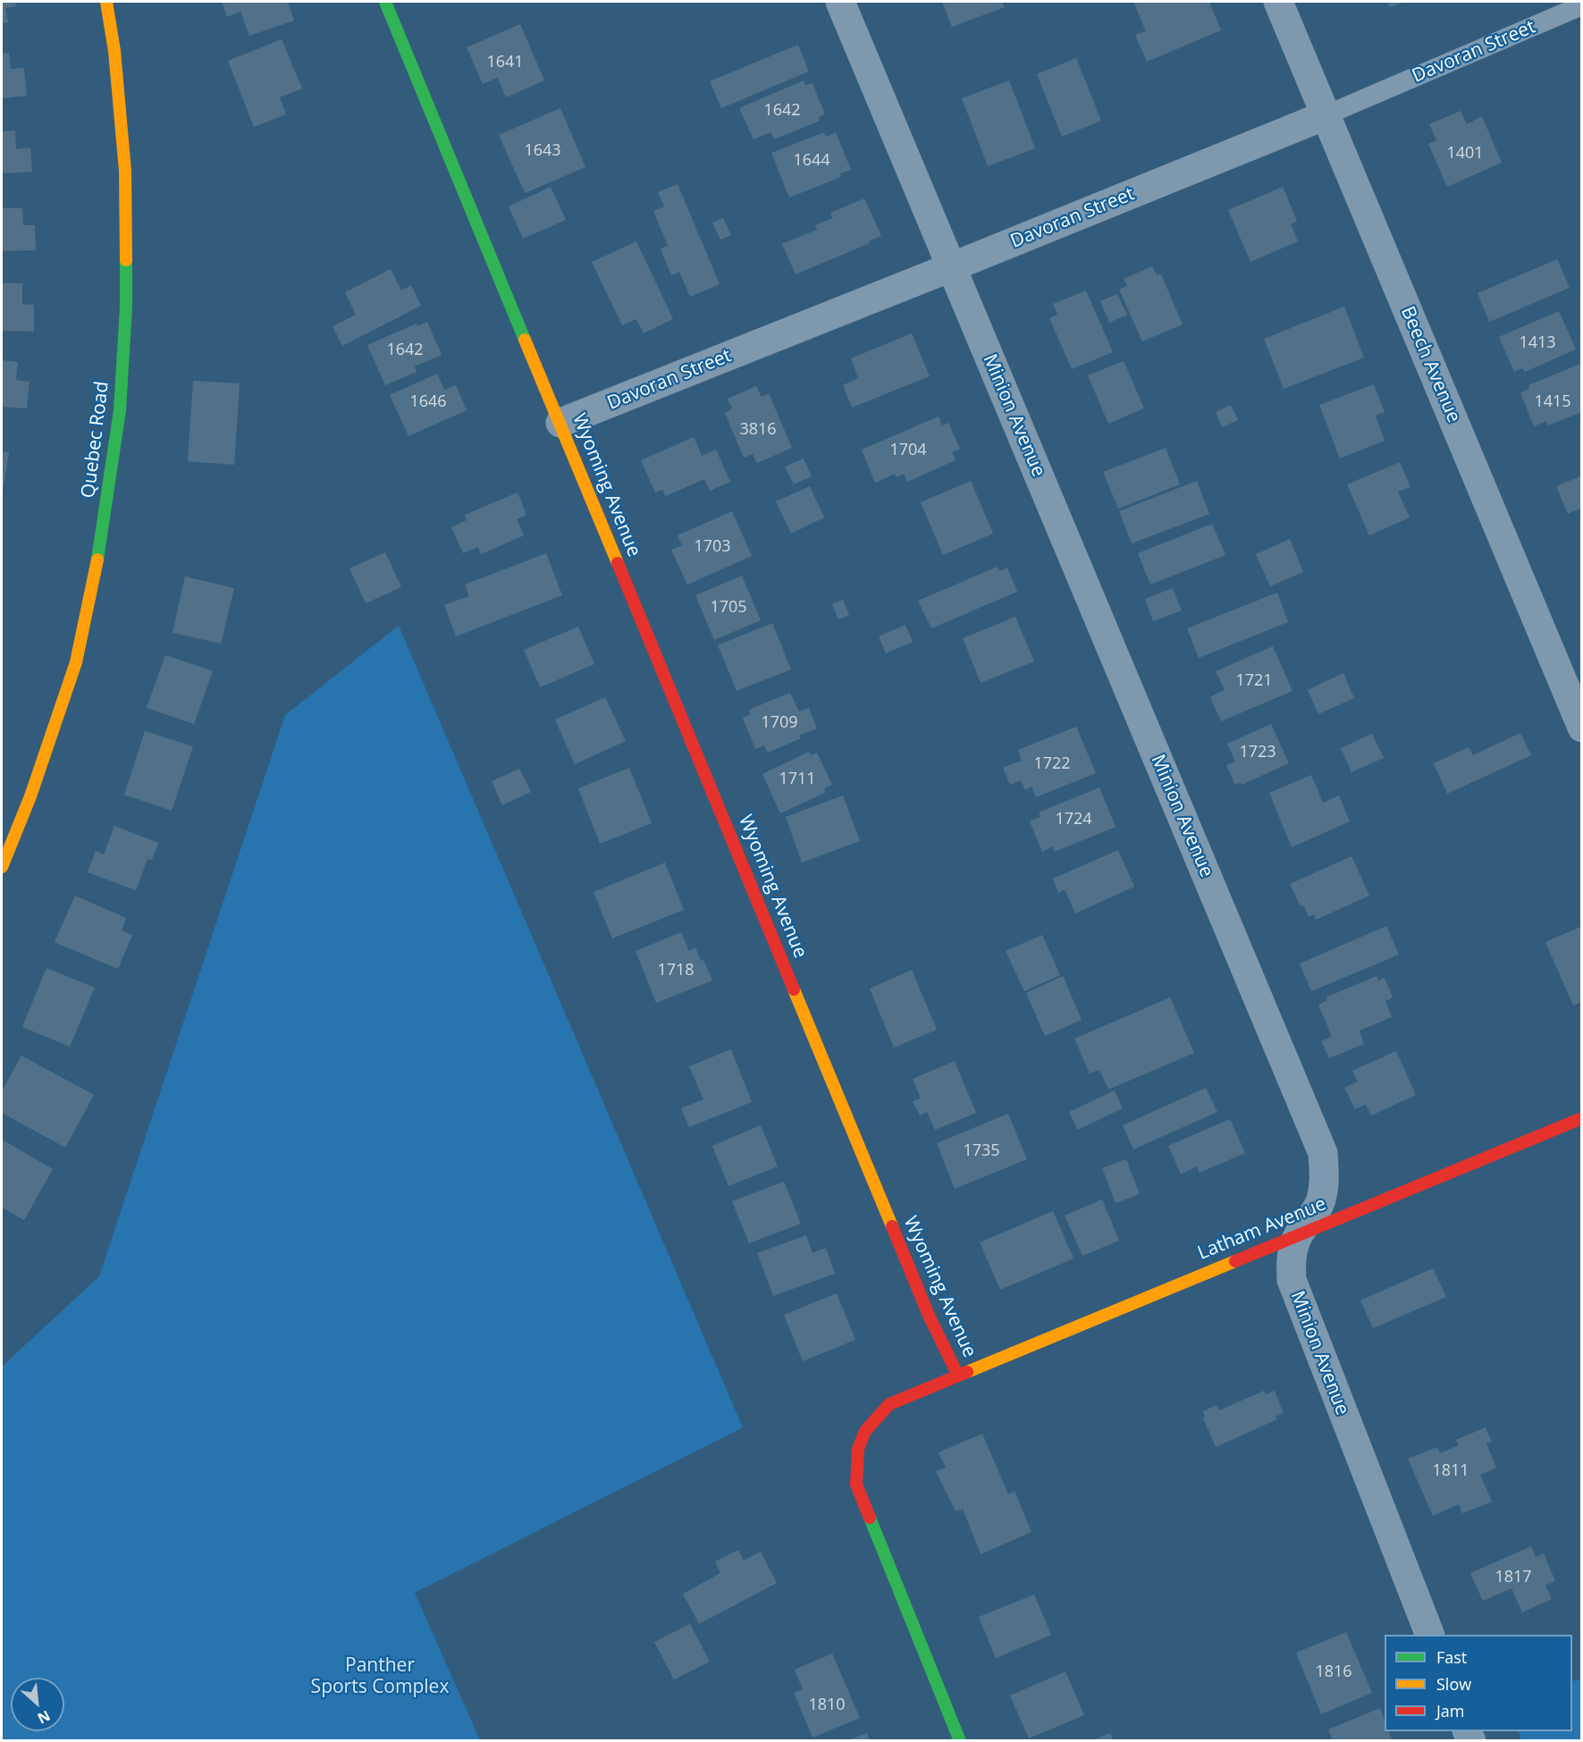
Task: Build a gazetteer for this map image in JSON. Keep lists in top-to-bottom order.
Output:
{
  "streets": {
    "street": [
      "Davoran Street",
      "Beech Avenue",
      "Minion Avenue",
      "Quebec Road",
      "Wyoming Avenue",
      "Latham Avenue"
    ]
  },
  "crossings": [
    ["Davoran Street", "Beech Avenue"],
    ["Davoran Street", "Minion Avenue"],
    ["Davoran Street", "Wyoming Avenue"],
    ["Minion Avenue", "Latham Avenue"],
    ["Wyoming Avenue", "Latham Avenue"]
  ],
  "parks": ["Panther Sports Complex"],
  "house_numbers": [
    "1641",
    "1642",
    "1643",
    "1401",
    "1644",
    "1413",
    "1642",
    "1646",
    "1415",
    "3816",
    "1704",
    "1703",
    "1705",
    "1721",
    "1709",
    "1723",
    "1722",
    "1711",
    "1724",
    "1718",
    "1735",
    "1811",
    "1817",
    "1816",
    "1810"
  ],
  "legend": ["Fast", "Slow", "Jam"],
  "north": "bottom right"
}
